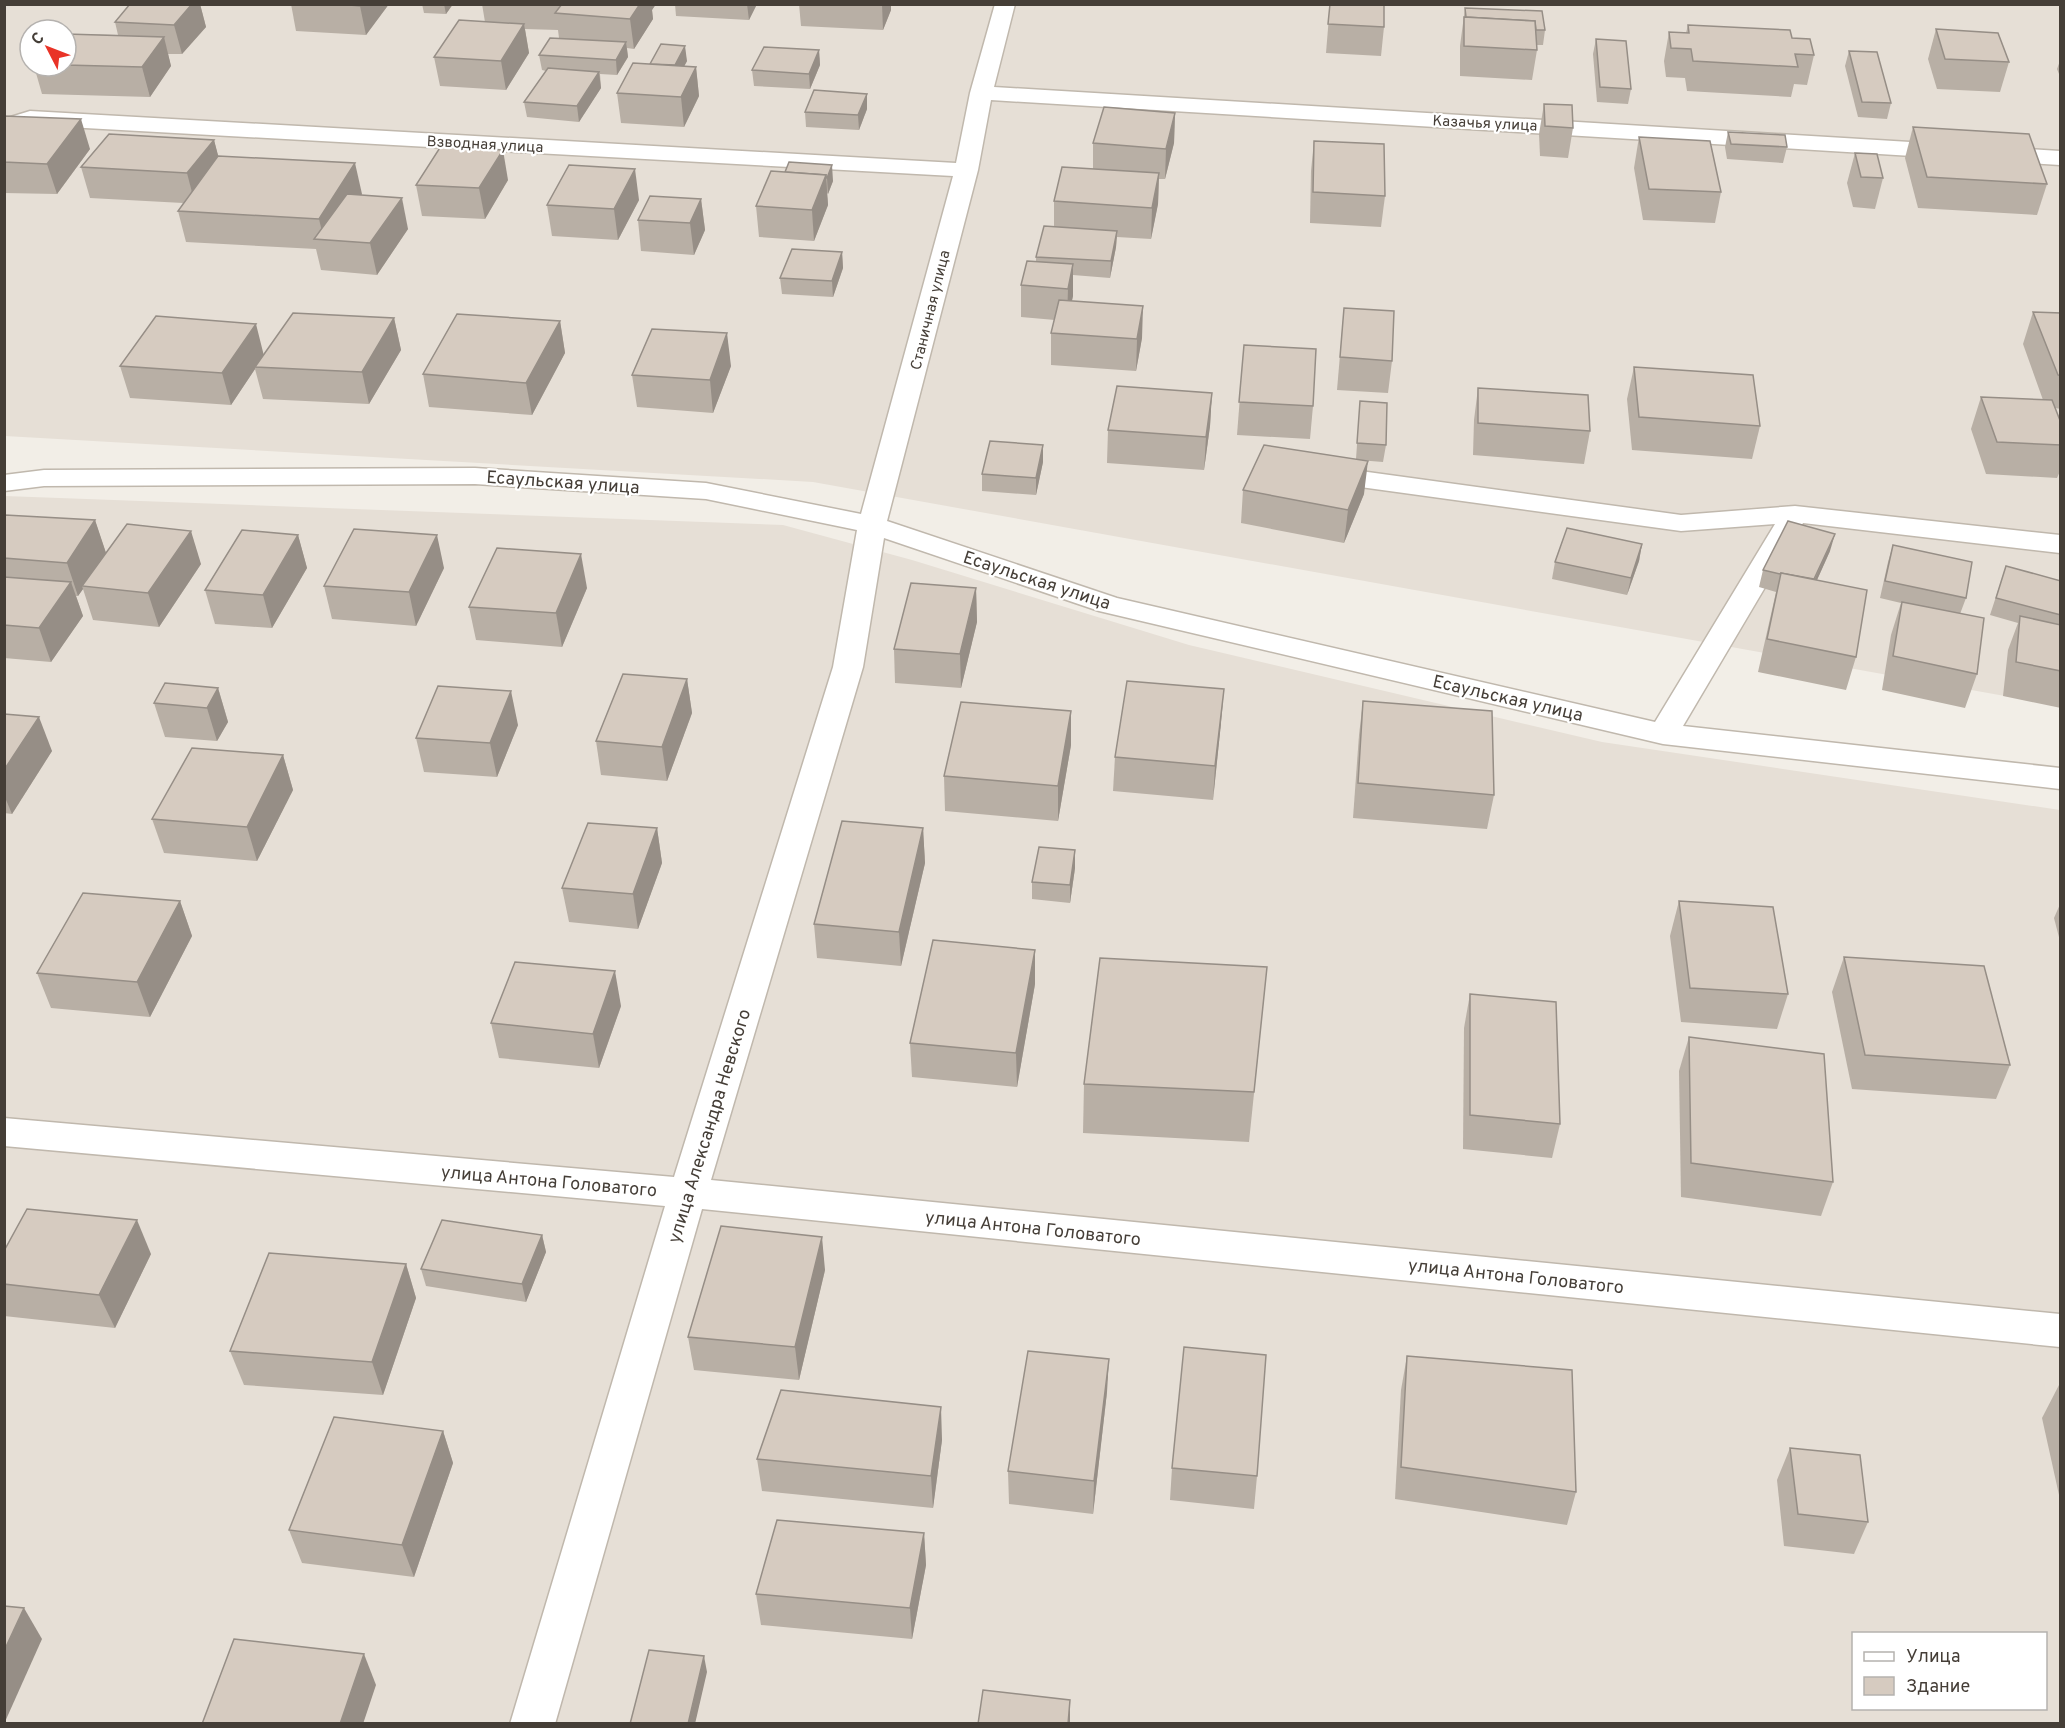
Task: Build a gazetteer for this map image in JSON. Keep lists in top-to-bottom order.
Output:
{
  "streets": {
    "street": [
      "Казачья улица",
      "Взводная улица",
      "Станичная улица",
      "Есаульская улица",
      "улица Александра Невского",
      "улица Антона Головатого"
    ]
  },
  "crossings": [
    ["Казачья улица", "Станичная улица"],
    ["Взводная улица", "Станичная улица"],
    ["Станичная улица", "Есаульская улица"],
    ["Станичная улица", "улица Александра Невского"],
    ["Есаульская улица", "улица Александра Невского"],
    ["улица Александра Невского", "улица Антона Головатого"]
  ],
  "legend": ["Улица", "Здание"],
  "north": "top left"
}
